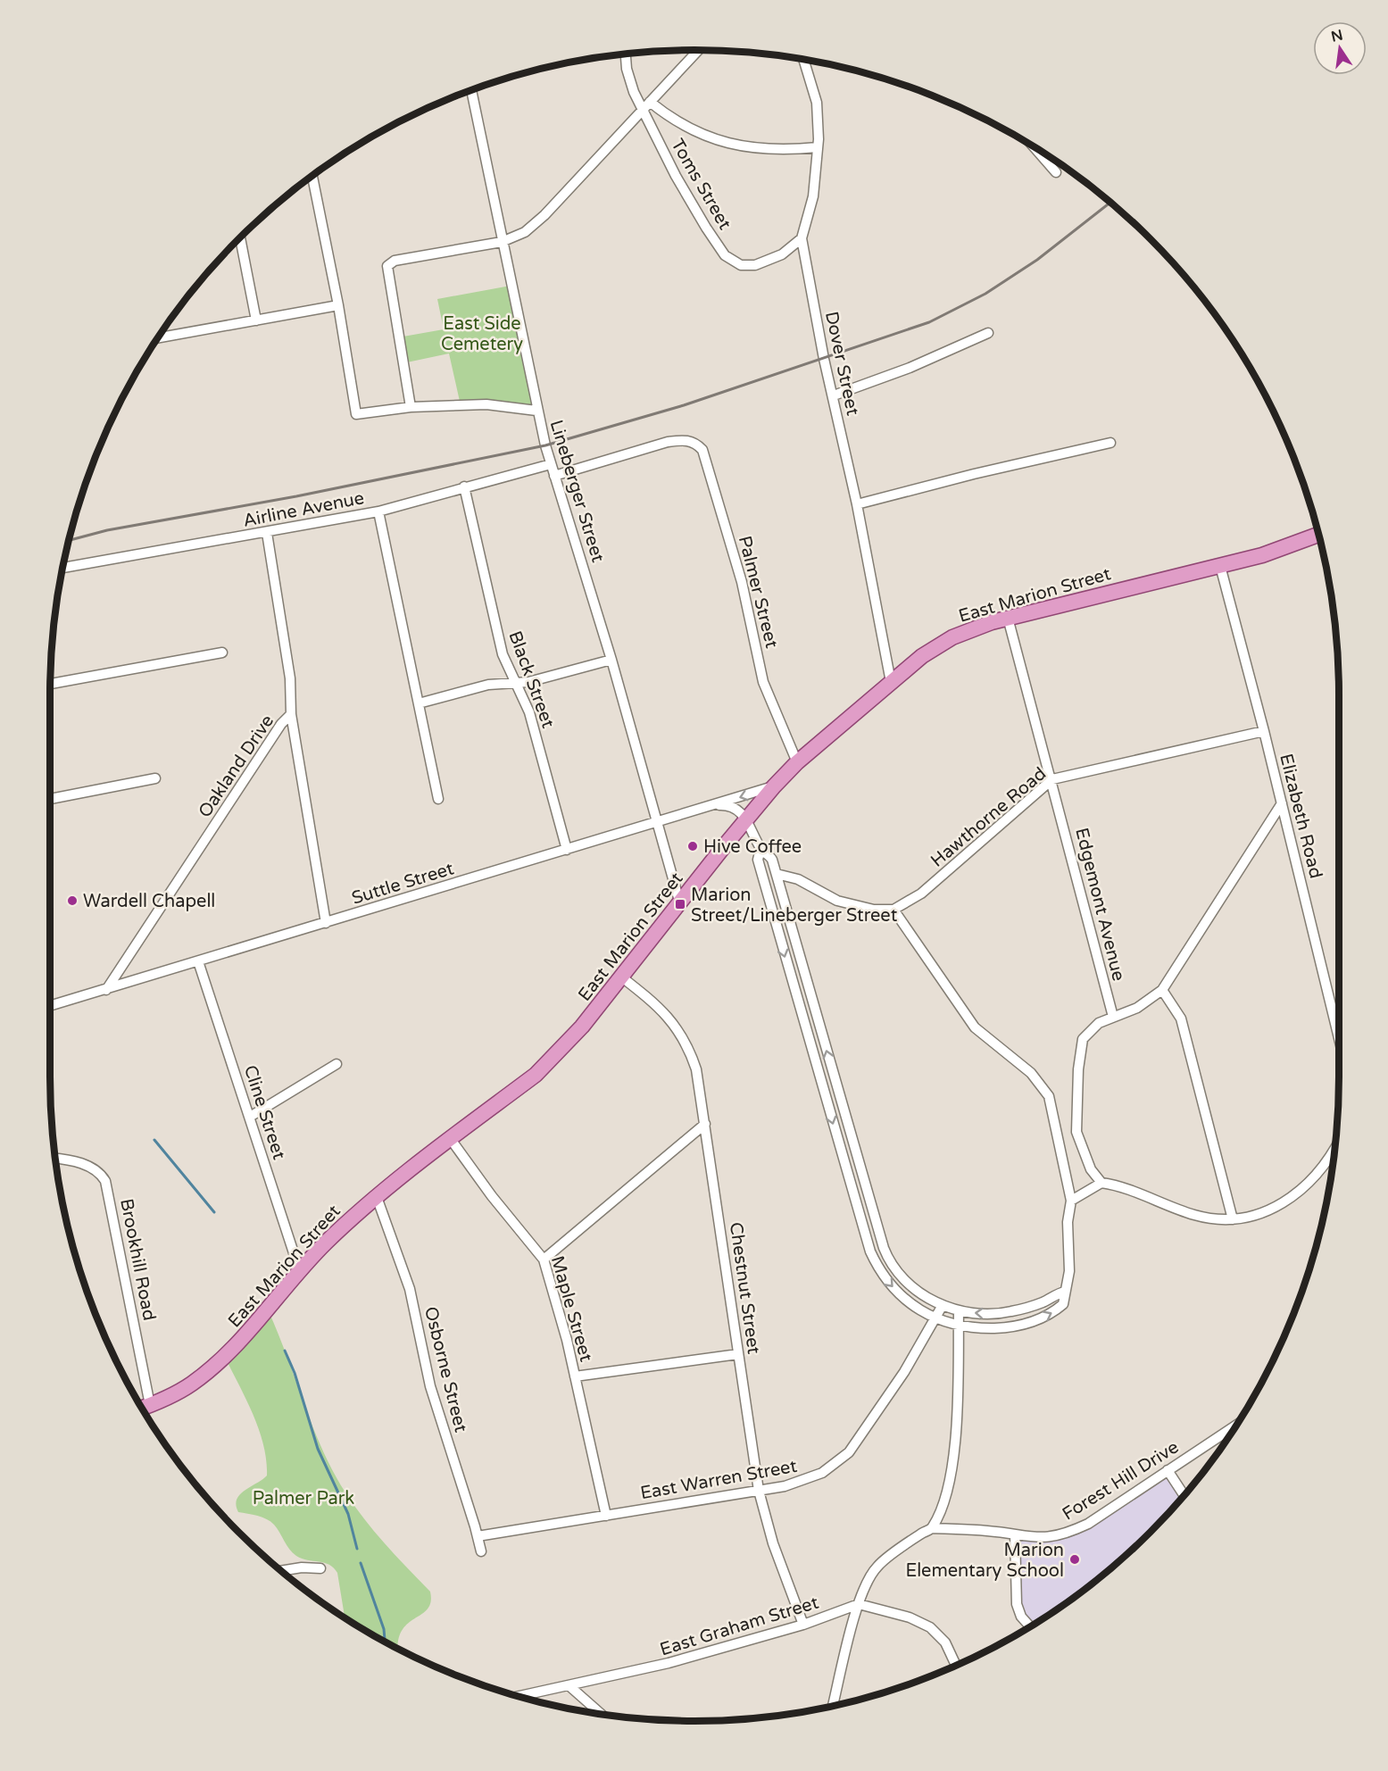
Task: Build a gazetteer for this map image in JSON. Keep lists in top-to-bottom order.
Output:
{
  "streets": {
    "main road": ["East Marion Street"],
    "street": [
      "Toms Street",
      "Dover Street",
      "Lineberger Street",
      "Airline Avenue",
      "Palmer Street",
      "Black Street",
      "Oakland Drive",
      "Elizabeth Road",
      "Hawthorne Road",
      "Suttle Street",
      "Edgemont Avenue",
      "Cline Street",
      "Brookhill Road",
      "Chestnut Street",
      "Maple Street",
      "Osborne Street",
      "East Warren Street",
      "Forest Hill Drive",
      "East Graham Street"
    ]
  },
  "crossings": [
    ["Toms Street", "Dover Street"],
    ["Dover Street", "East Marion Street"],
    ["Lineberger Street", "Airline Avenue"],
    ["Lineberger Street", "Palmer Street"],
    ["Lineberger Street", "East Marion Street"],
    ["Lineberger Street", "Suttle Street"],
    ["Airline Avenue", "Black Street"],
    ["Airline Avenue", "Oakland Drive"],
    ["Palmer Street", "East Marion Street"],
    ["East Marion Street", "Elizabeth Road"],
    ["East Marion Street", "Suttle Street"],
    ["East Marion Street", "Edgemont Avenue"],
    ["East Marion Street", "Cline Street"],
    ["East Marion Street", "Brookhill Road"],
    ["East Marion Street", "Chestnut Street"],
    ["East Marion Street", "Maple Street"],
    ["East Marion Street", "Osborne Street"],
    ["Black Street", "Suttle Street"],
    ["Oakland Drive", "Suttle Street"],
    ["Elizabeth Road", "Hawthorne Road"],
    ["Hawthorne Road", "Edgemont Avenue"],
    ["Suttle Street", "Cline Street"],
    ["Chestnut Street", "East Warren Street"],
    ["Chestnut Street", "East Graham Street"],
    ["Maple Street", "East Warren Street"],
    ["Osborne Street", "East Warren Street"]
  ],
  "parks": ["East Side Cemetery", "Palmer Park"],
  "places": {
    "other": ["Hive Coffee", "Wardell Chapell", "Marion Elementary School"],
    "transit": ["Marion Street/Lineberger Street"]
  },
  "north": "top"
}
